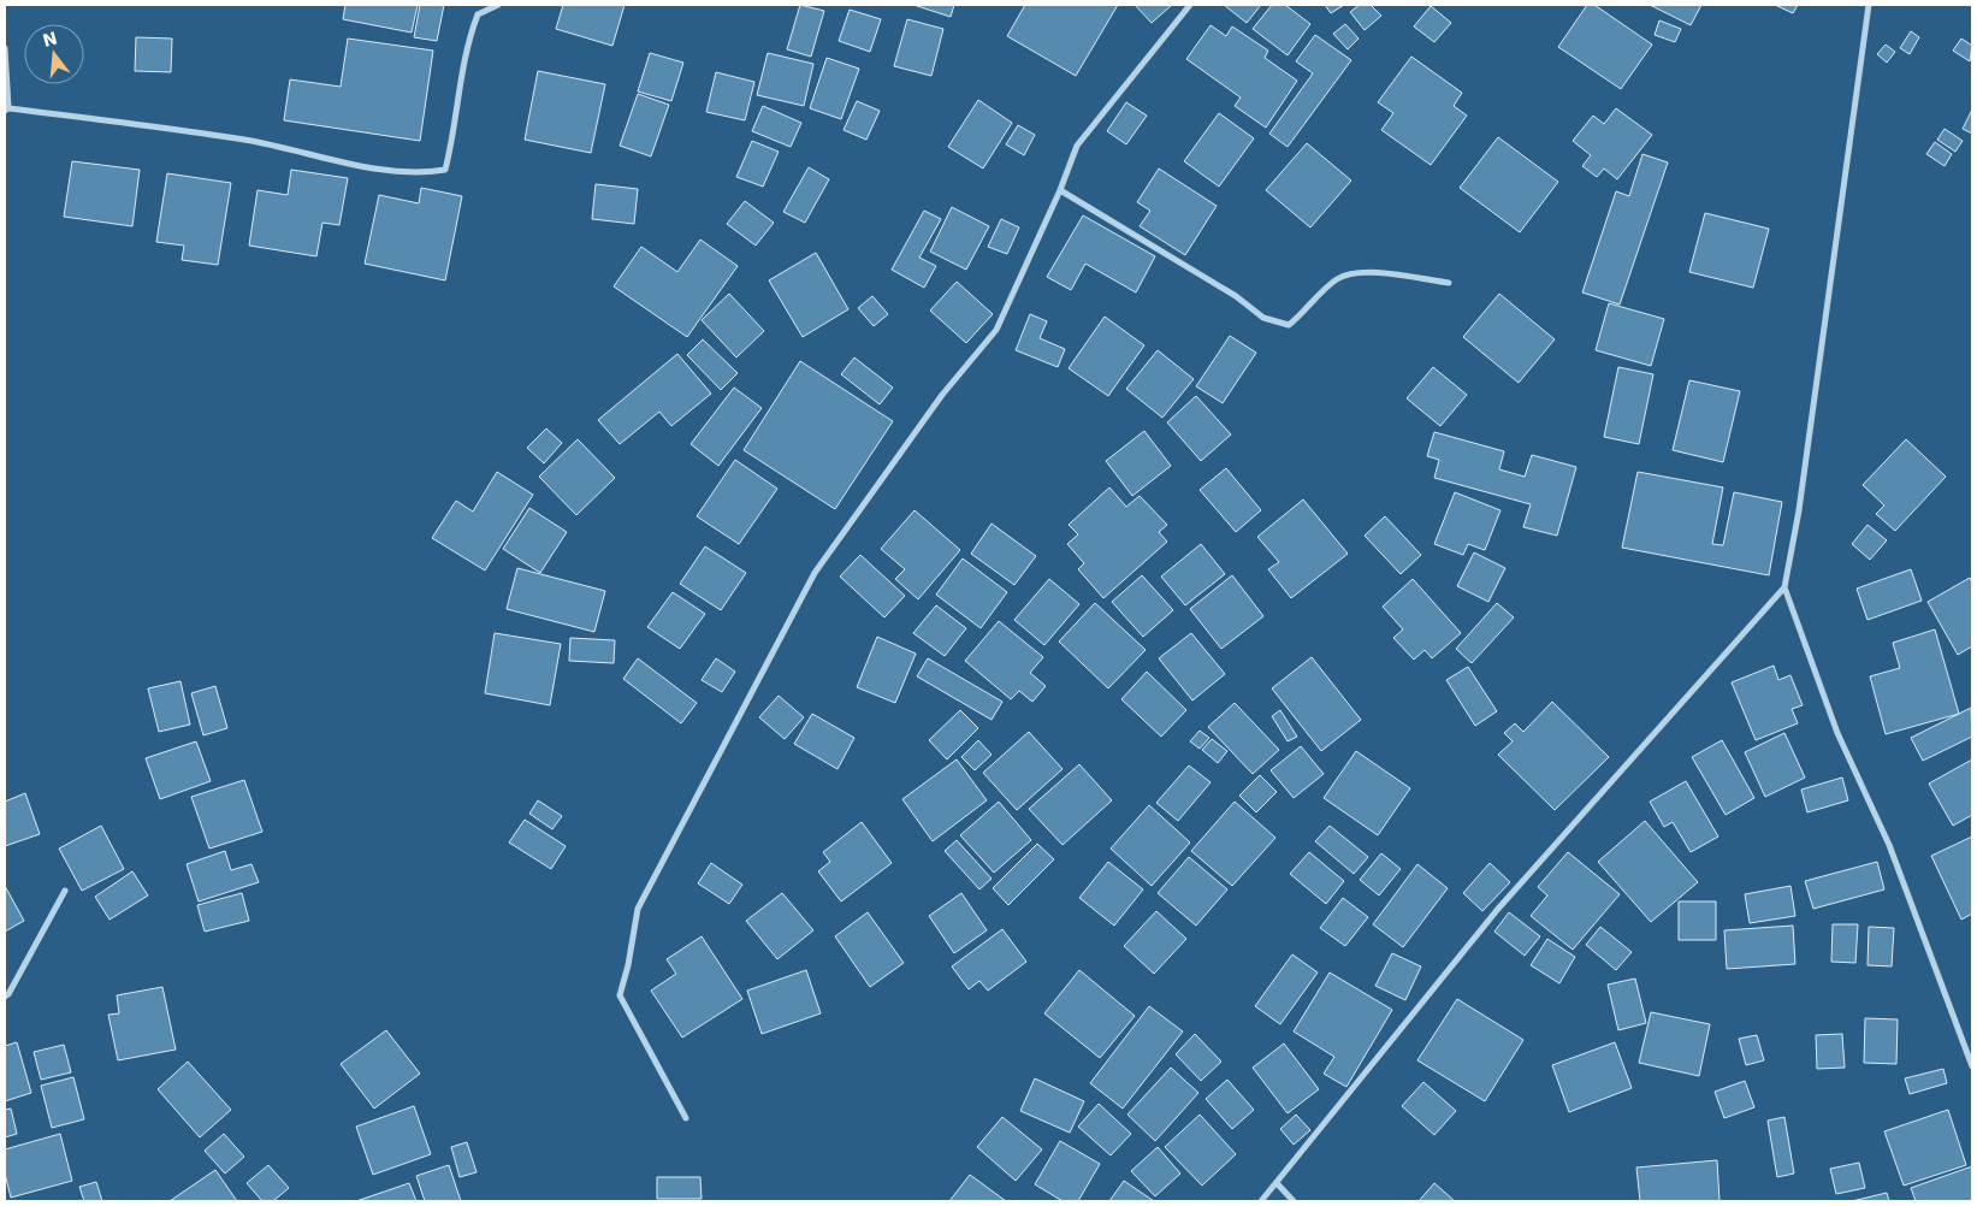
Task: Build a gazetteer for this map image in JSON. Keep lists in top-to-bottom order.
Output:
{
  "north": "top"
}
